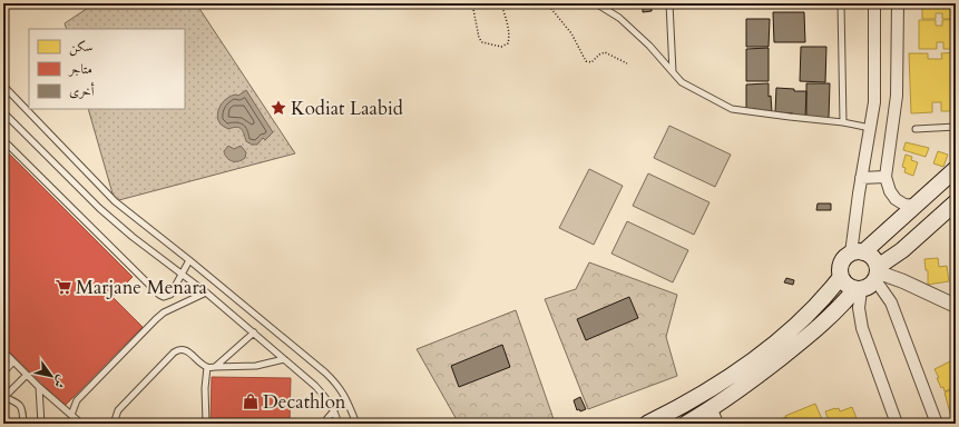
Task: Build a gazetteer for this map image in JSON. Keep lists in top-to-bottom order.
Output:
{
  "places": {
    "place": ["Kodiat Laabid"],
    "supermarket": ["Marjane Menara"],
    "shop": ["Decathlon"]
  },
  "legend": ["سكن", "متاجر", "أخرى"],
  "north": "bottom right"
}
